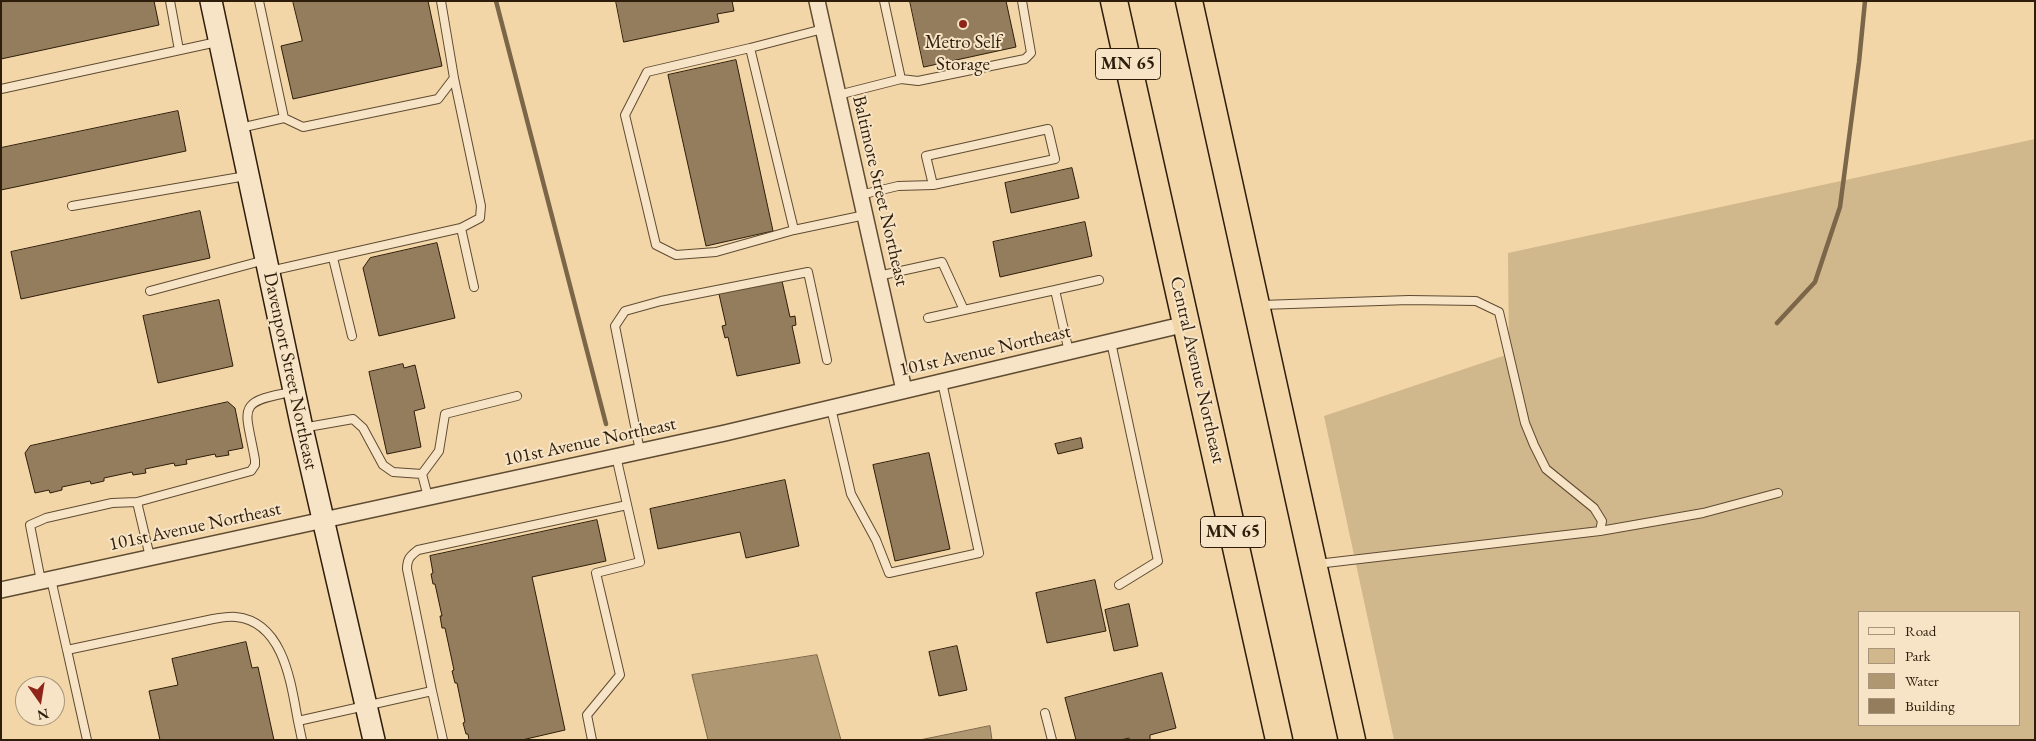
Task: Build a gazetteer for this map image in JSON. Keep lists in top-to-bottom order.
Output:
{
  "streets": {
    "highway": ["MN 65", "Central Avenue Northeast"],
    "street": ["Baltimore Street Northeast", "101st Avenue Northeast", "Davenport Street Northeast"]
  },
  "crossings": [
    ["Baltimore Street Northeast", "101st Avenue Northeast"],
    ["101st Avenue Northeast", "Central Avenue Northeast"],
    ["101st Avenue Northeast", "Davenport Street Northeast"]
  ],
  "places": ["Metro Self Storage"],
  "legend": [
    "Road",
    "Park",
    "Water",
    "Building"
  ],
  "north": "bottom"
}
